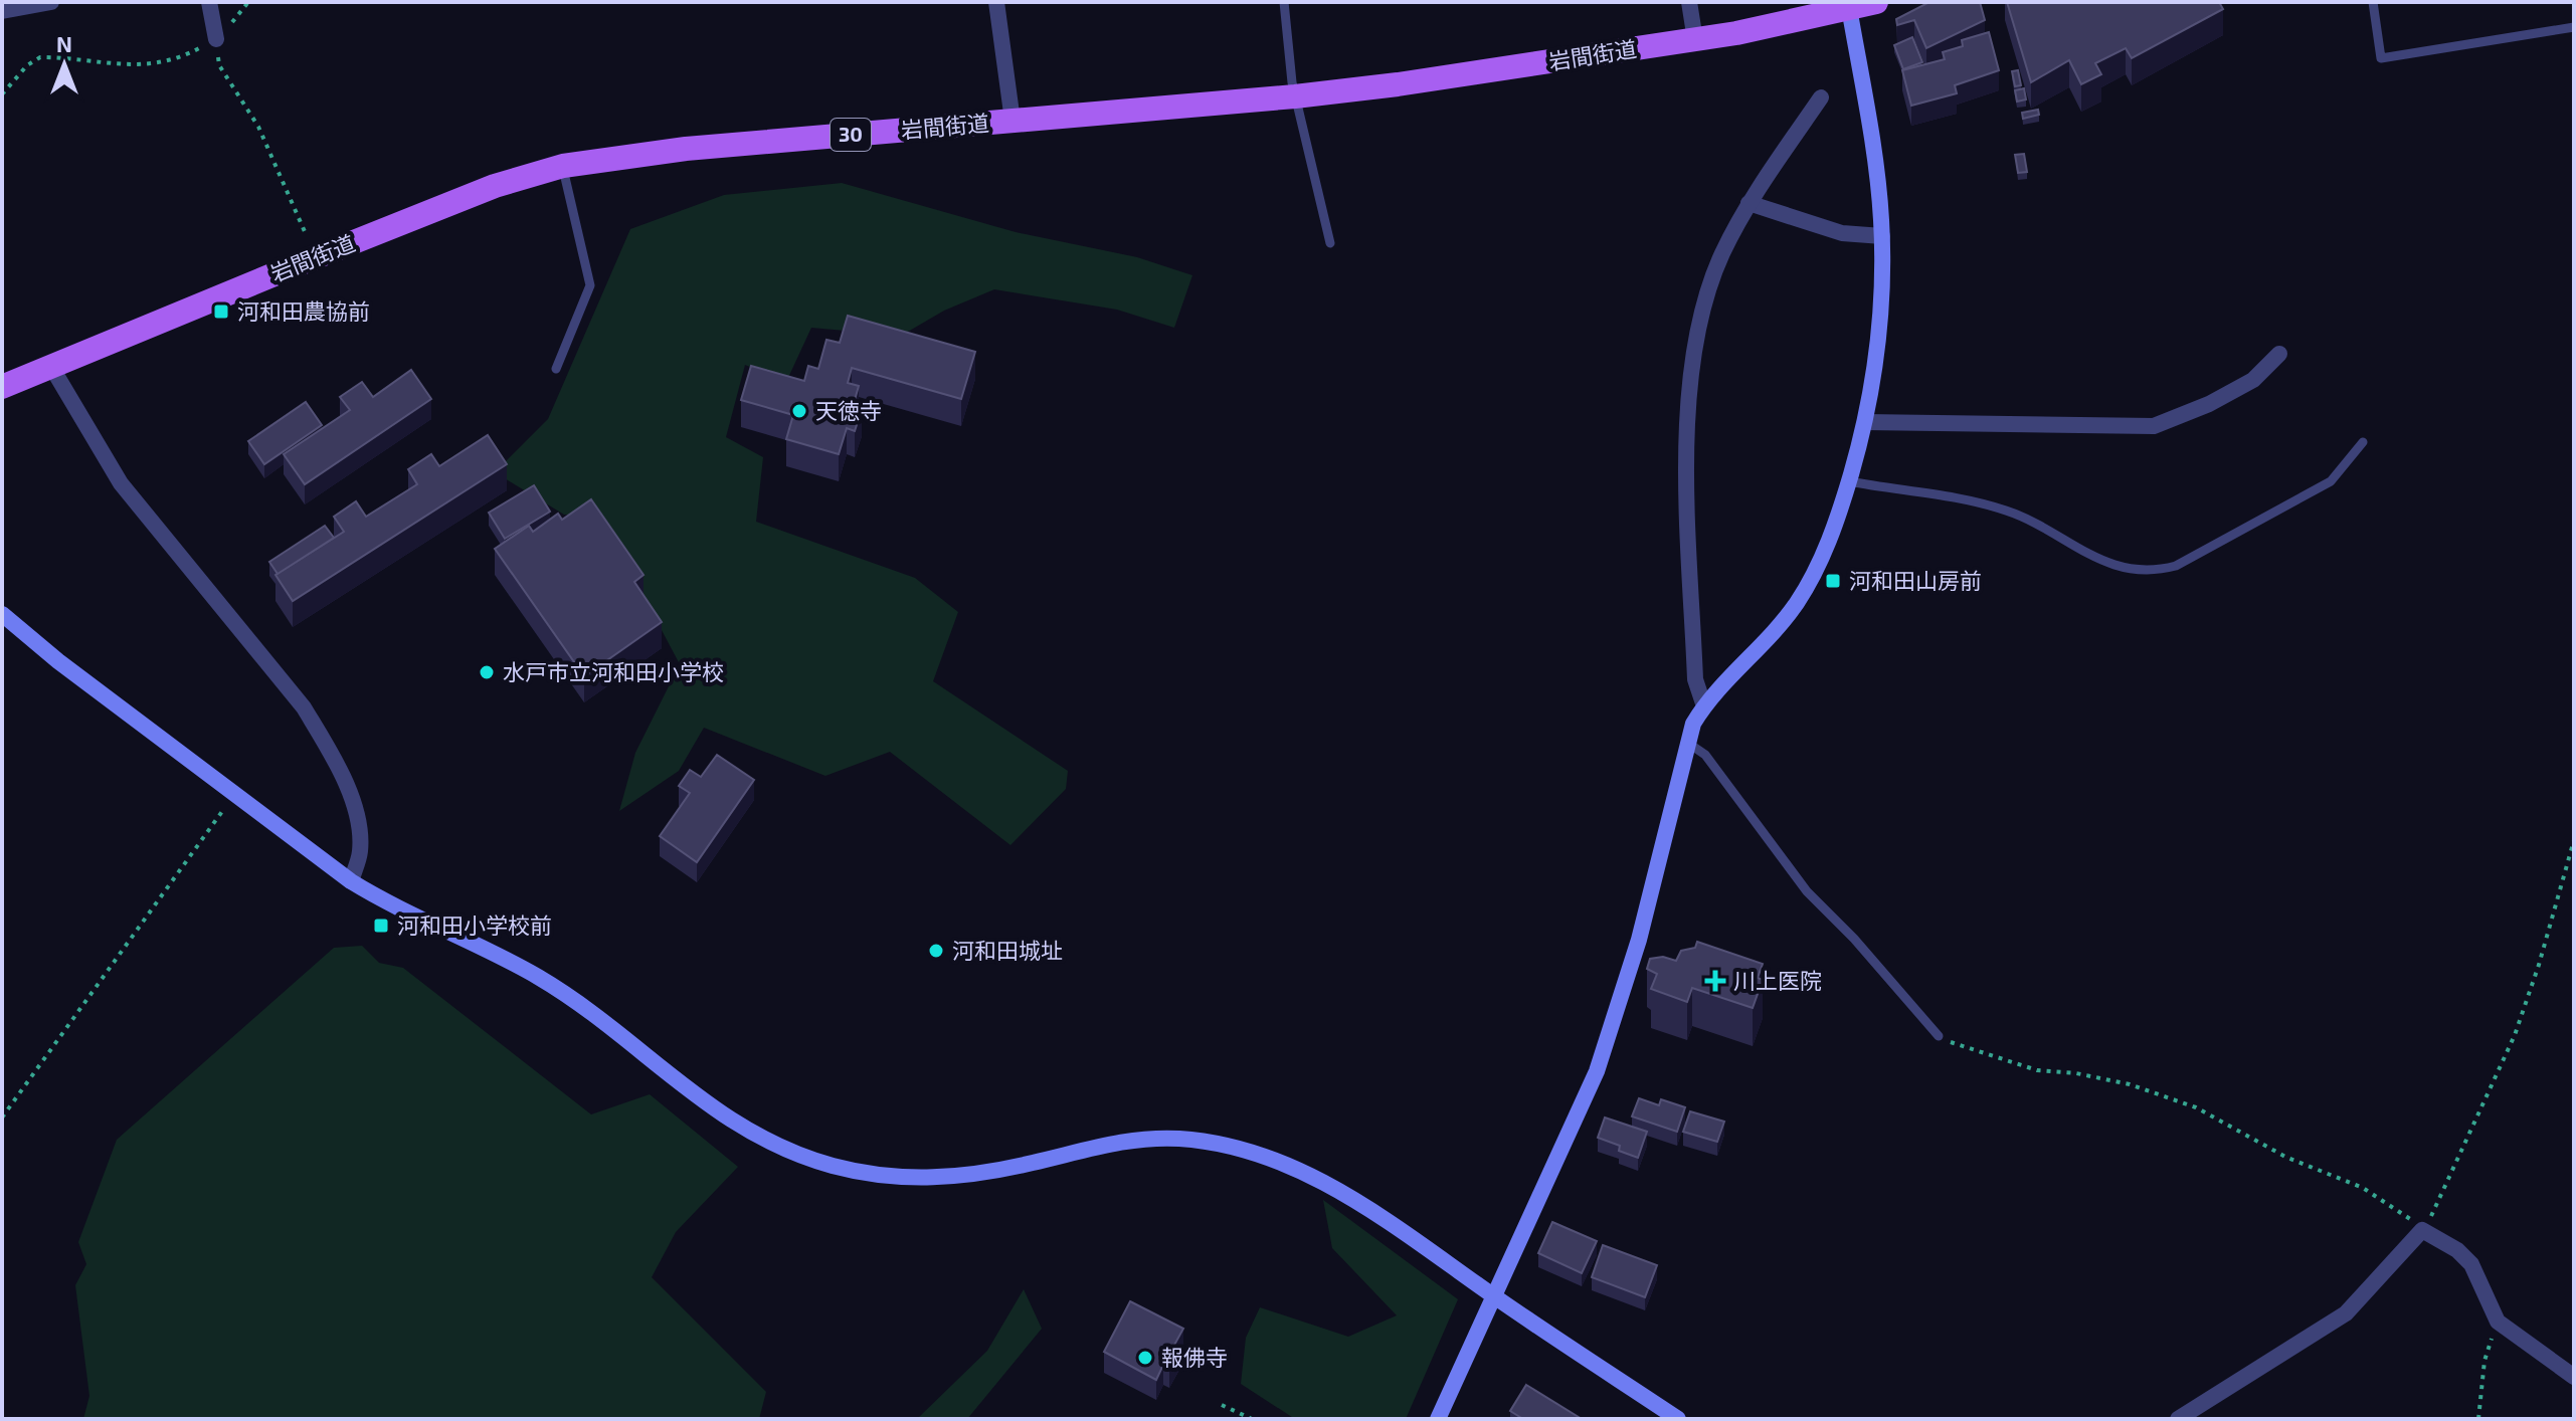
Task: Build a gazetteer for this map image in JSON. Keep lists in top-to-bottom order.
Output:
{
  "streets": {
    "main road": ["岩間街道", "30"]
  },
  "places": {
    "transit": ["河和田農協前", "河和田山房前", "河和田小学校前"],
    "other": [
      "天徳寺",
      "水戸市立河和田小学校",
      "河和田城址",
      "報佛寺"
    ],
    "health": ["川上医院"]
  },
  "north": "top"
}
